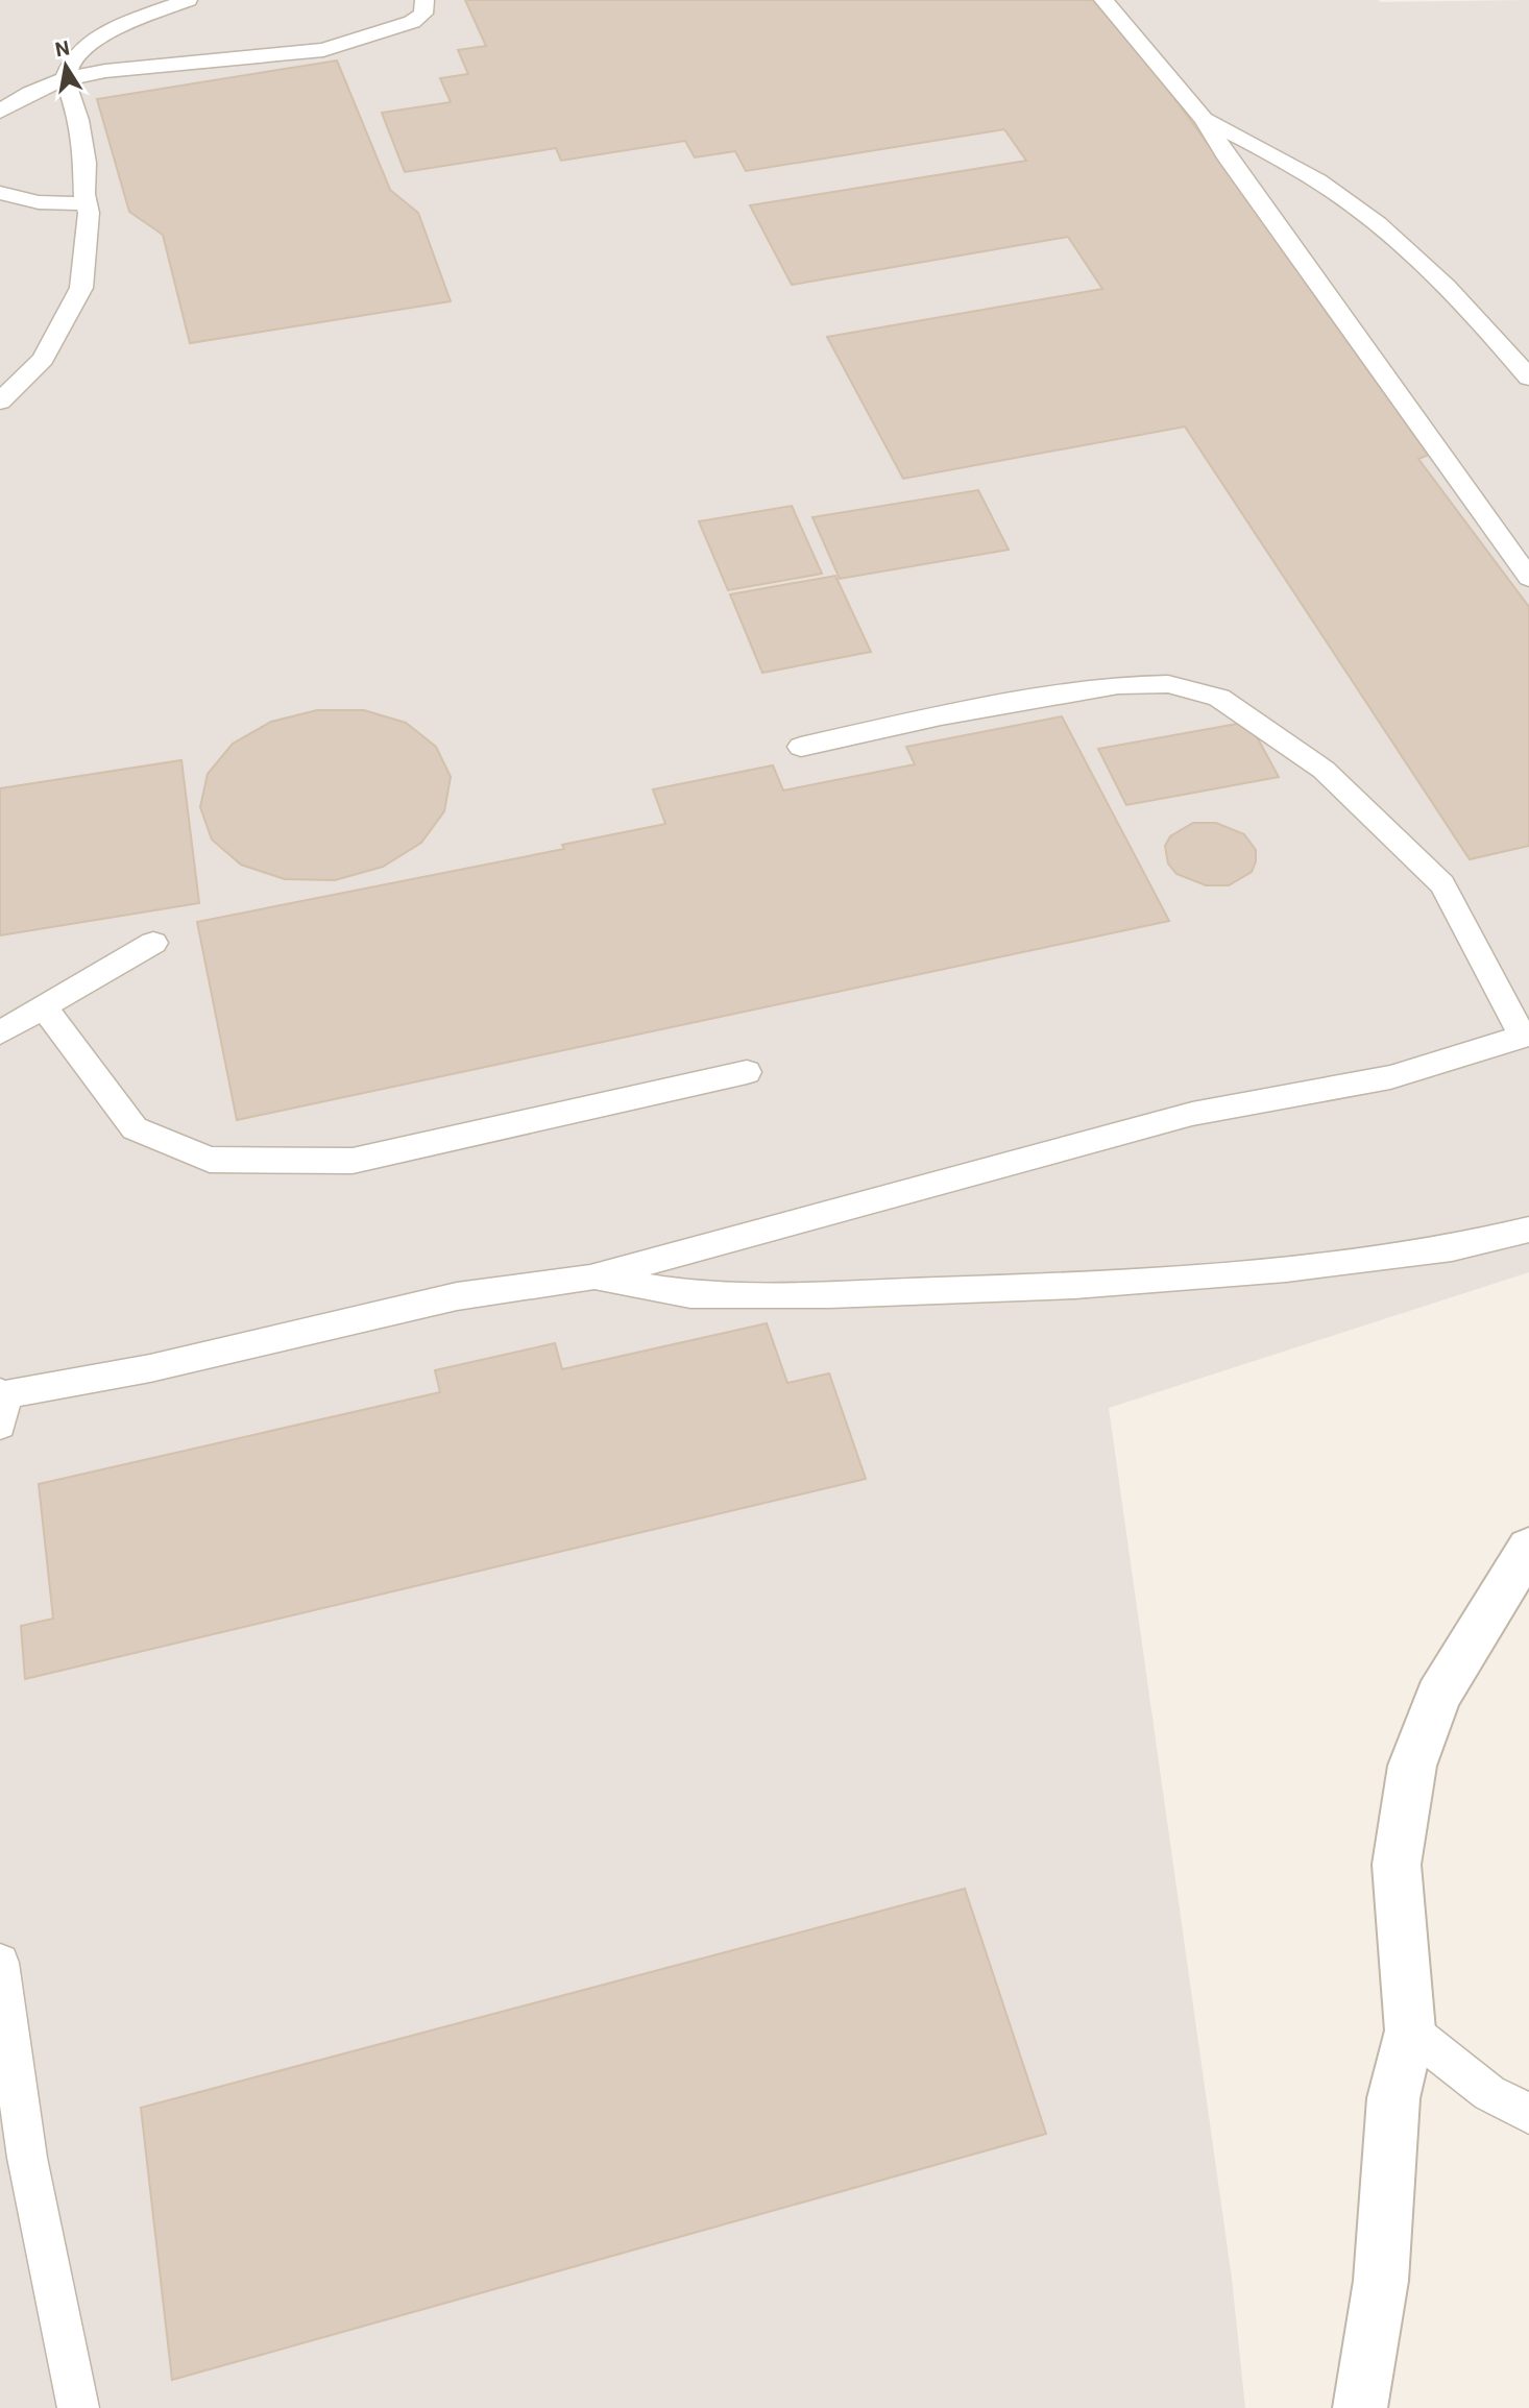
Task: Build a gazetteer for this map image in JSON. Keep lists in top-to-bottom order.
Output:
{
  "north": "top"
}
